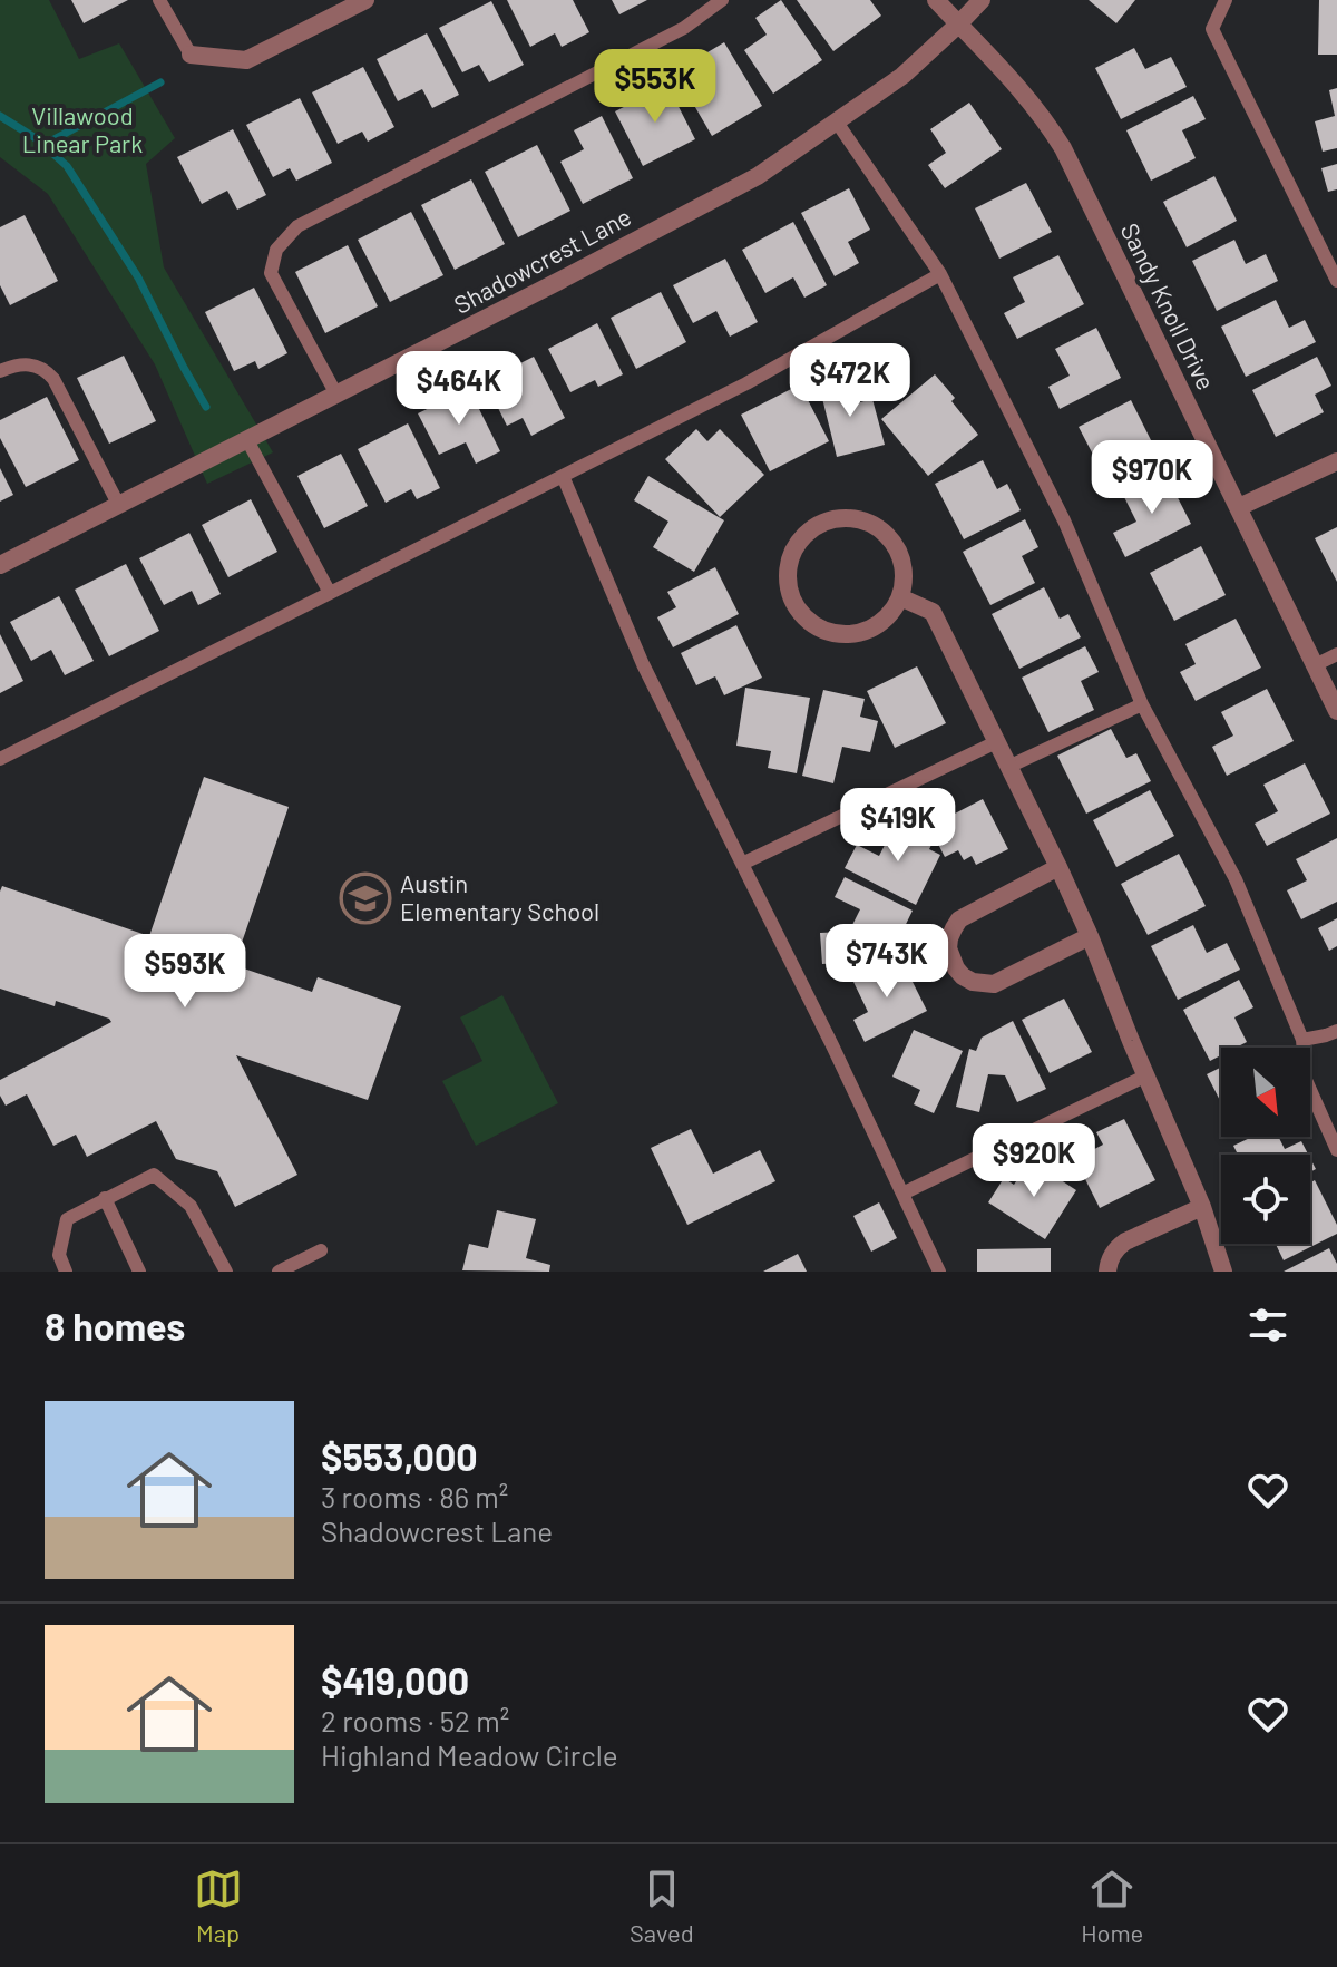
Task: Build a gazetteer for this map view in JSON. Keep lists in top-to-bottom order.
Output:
{
  "streets": {
    "street": ["Shadowcrest Lane", "Sandy Knoll Drive"]
  },
  "crossings": [
    ["Shadowcrest Lane", "Sandy Knoll Drive"]
  ],
  "parks": ["Villawood Linear Park"],
  "places": {
    "school or university": ["Austin Elementary School"]
  },
  "north": "bottom right",
  "page": {
    "price": [
      "$553K",
      "$472K",
      "$464K",
      "$970K",
      "$419K",
      "$743K",
      "$593K",
      "$920K"
    ],
    "heading": "8 homes",
    "list": [
      {
        "name": "$553,000",
        "note": "3 rooms · 86 m² · Shadowcrest Lane"
      },
      {
        "name": "$419,000",
        "note": "2 rooms · 52 m² · Highland Meadow Circle"
      }
    ],
    "tabs": ["Map", "Saved", "Home"]
  }
}
